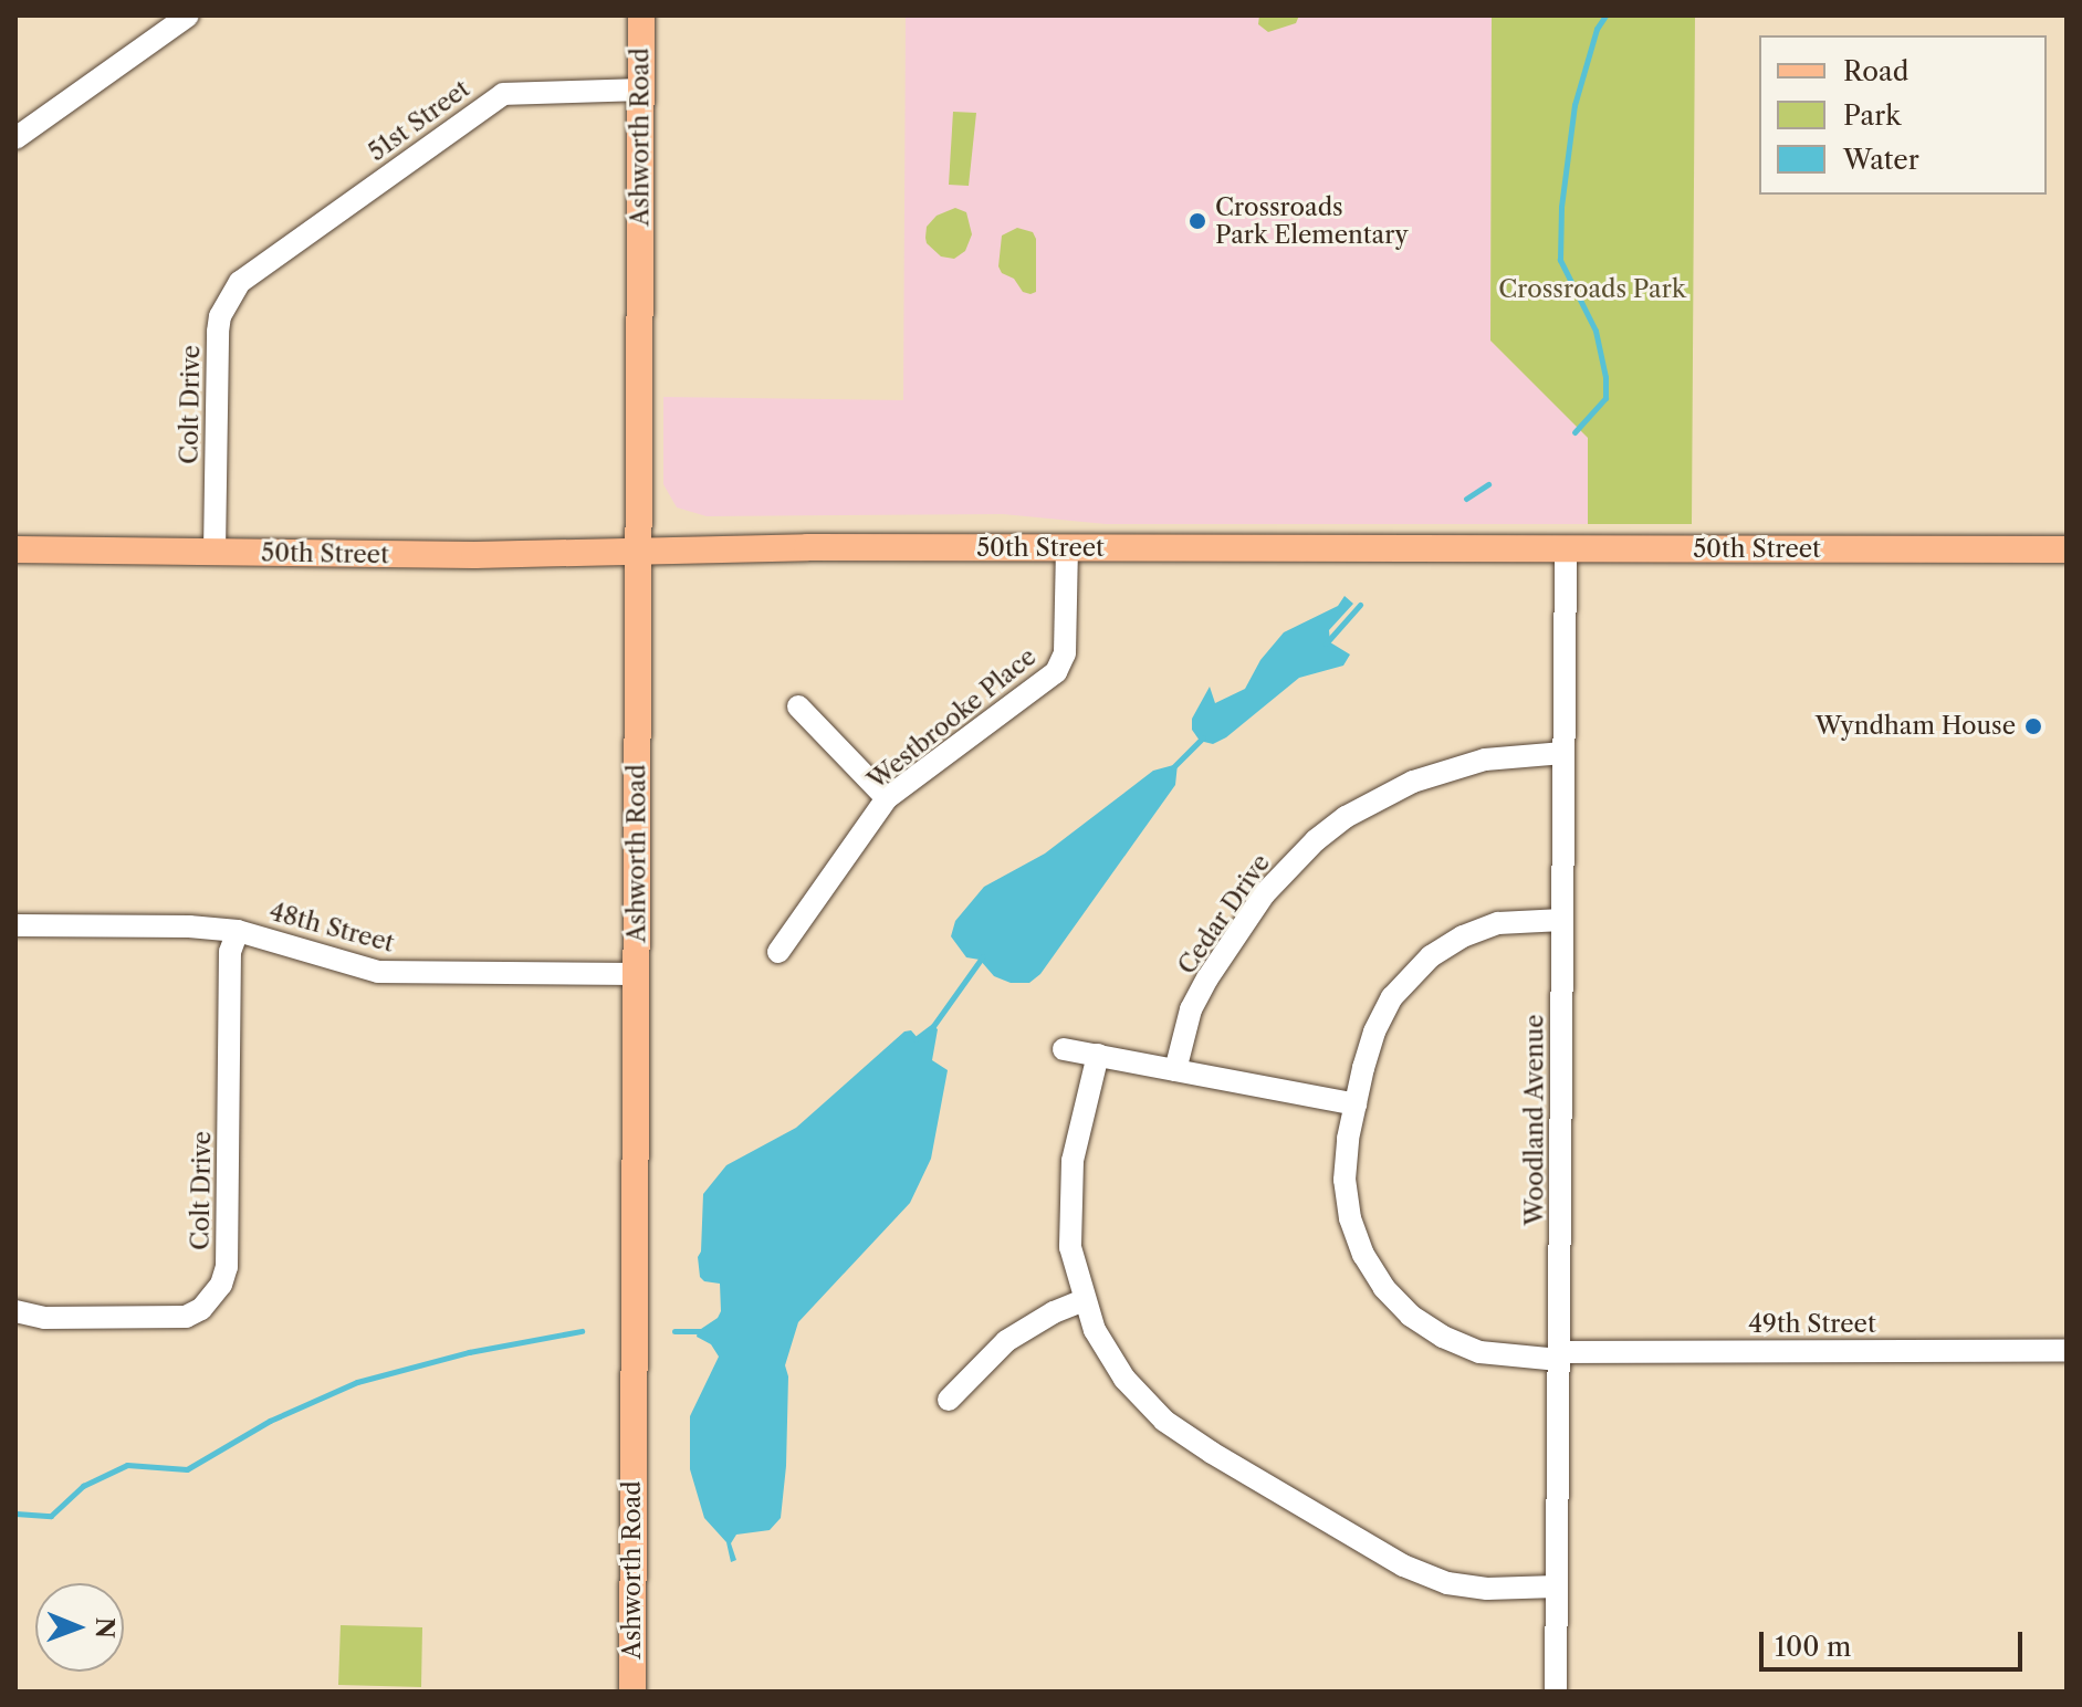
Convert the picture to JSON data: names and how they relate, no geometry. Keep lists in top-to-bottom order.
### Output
{
  "streets": {
    "main road": ["Ashworth Road", "50th Street"],
    "street": [
      "51st Street",
      "Colt Drive",
      "Westbrooke Place",
      "Cedar Drive",
      "48th Street",
      "Woodland Avenue",
      "49th Street"
    ]
  },
  "crossings": [
    ["51st Street", "Ashworth Road"],
    ["51st Street", "Colt Drive"],
    ["Ashworth Road", "50th Street"],
    ["Ashworth Road", "48th Street"],
    ["Colt Drive", "50th Street"],
    ["Colt Drive", "48th Street"],
    ["50th Street", "Westbrooke Place"],
    ["50th Street", "Woodland Avenue"],
    ["Cedar Drive", "Woodland Avenue"],
    ["Woodland Avenue", "49th Street"]
  ],
  "parks": ["Crossroads Park"],
  "places": ["Crossroads Park Elementary", "Wyndham House"],
  "legend": ["Road", "Park", "Water"],
  "scale_bar": "100 m",
  "north": "right"
}
